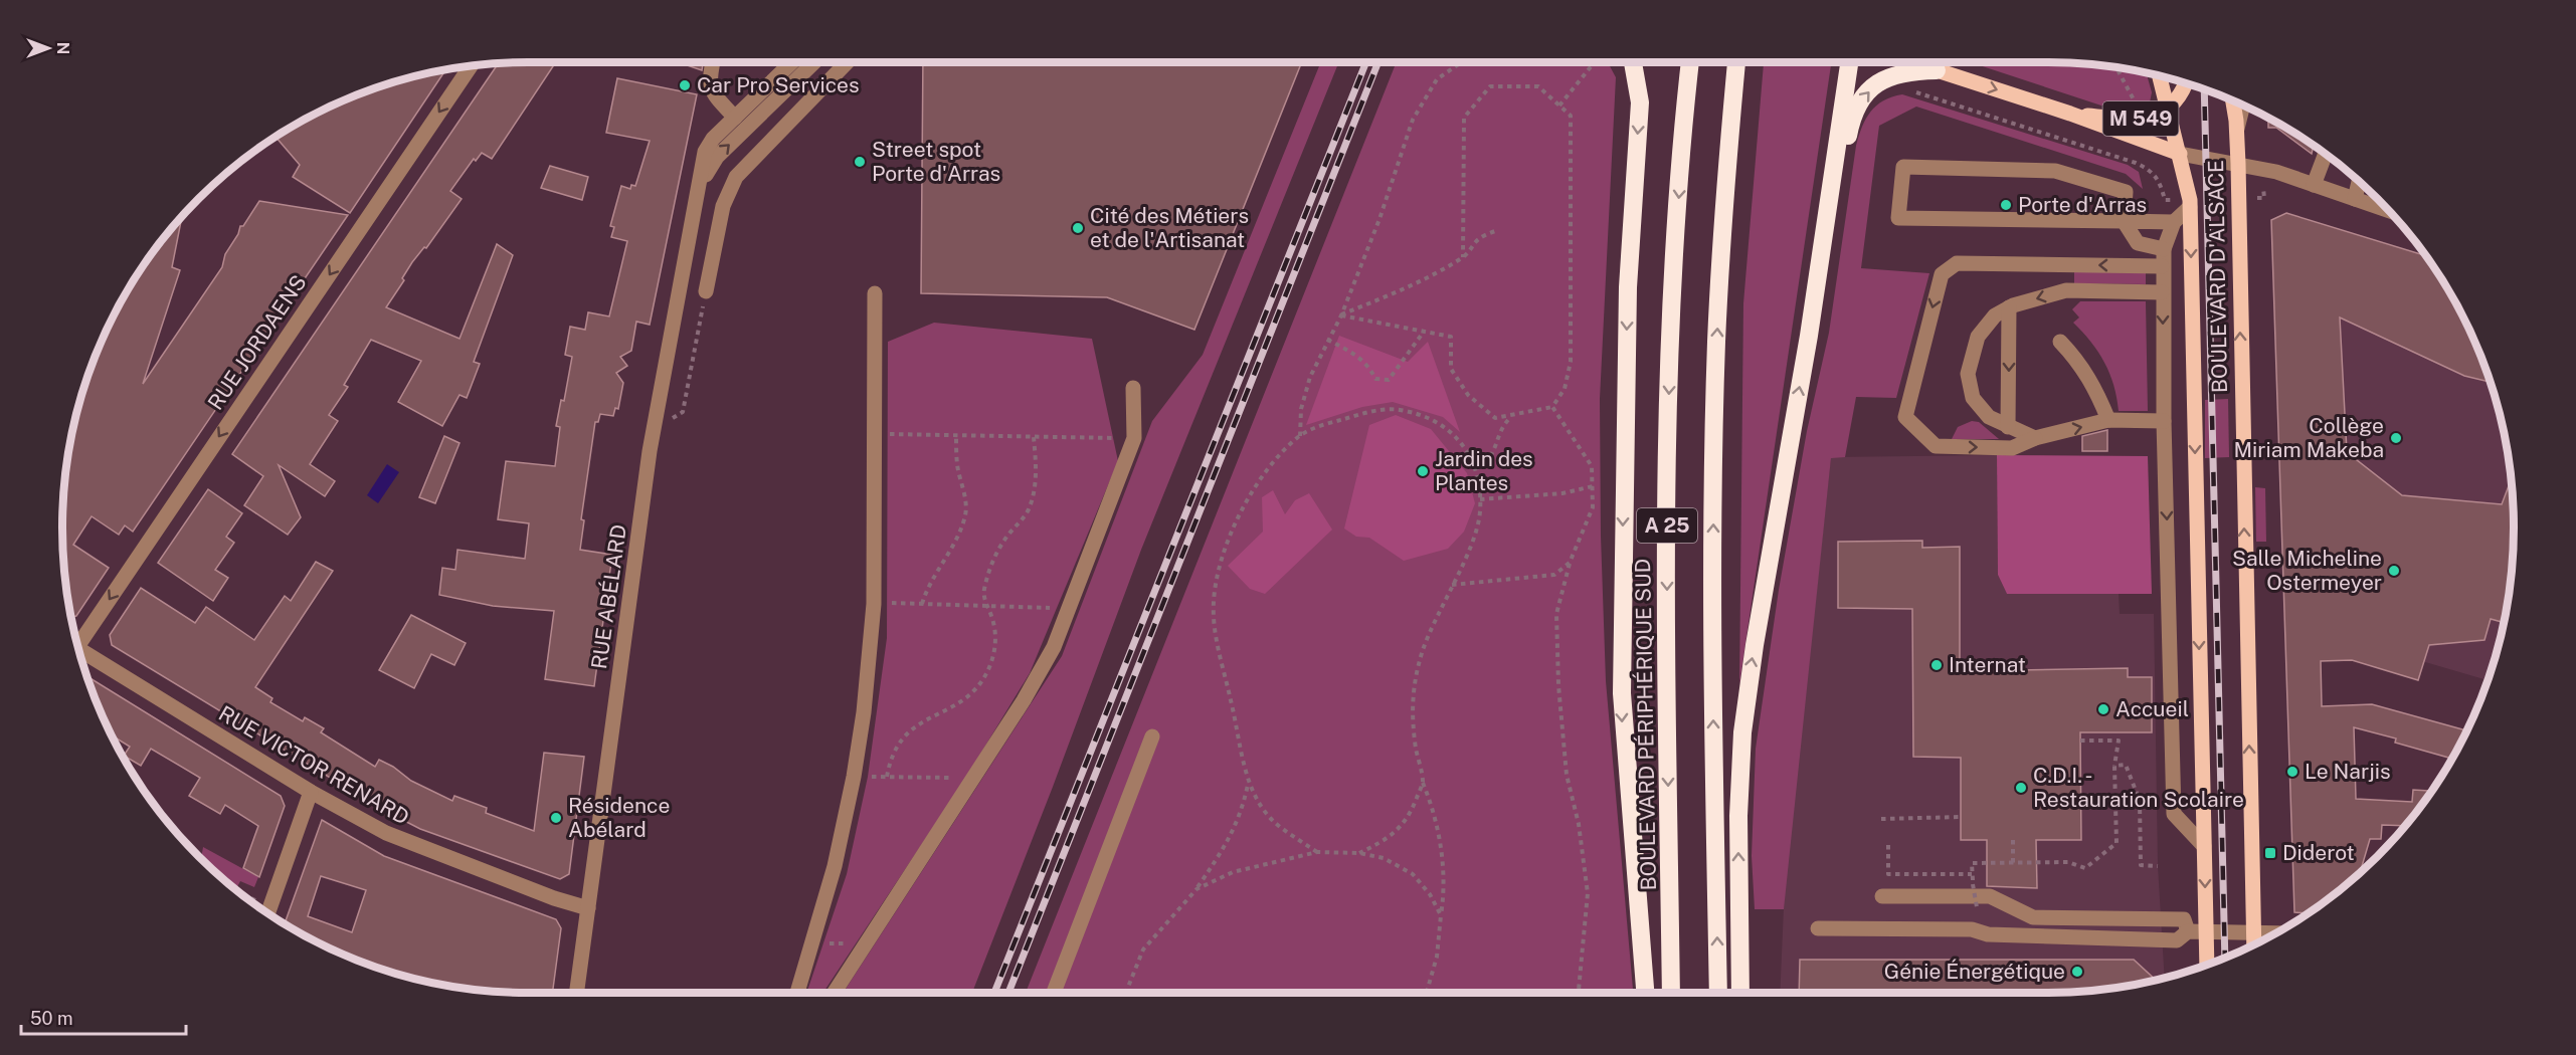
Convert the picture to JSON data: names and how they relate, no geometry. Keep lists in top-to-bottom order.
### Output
{
  "streets": {
    "highway": ["A 25", "BOULEVARD PÉRIPHÉRIQUE SUD"],
    "main road": ["M 549", "BOULEVARD D'ALSACE"],
    "street": ["RUE JORDAENS", "RUE ABÉLARD", "RUE VICTOR RENARD"]
  },
  "crossings": [
    ["M 549", "BOULEVARD D'ALSACE"],
    ["RUE ABÉLARD", "RUE VICTOR RENARD"]
  ],
  "one_way": ["RUE JORDAENS"],
  "places": {
    "other": [
      "Car Pro Services",
      "Street spot Porte d'Arras",
      "Porte d'Arras",
      "Cité des Métiers et de l'Artisanat",
      "Collège Miriam Makeba",
      "Jardin des Plantes",
      "Salle Micheline Ostermeyer",
      "Internat",
      "Accueil",
      "Le Narjis",
      "C.D.I. - Restauration Scolaire",
      "Résidence Abélard",
      "Génie Énergétique"
    ],
    "transit": ["Diderot"]
  },
  "scale_bar": "50 m",
  "north": "right"
}
